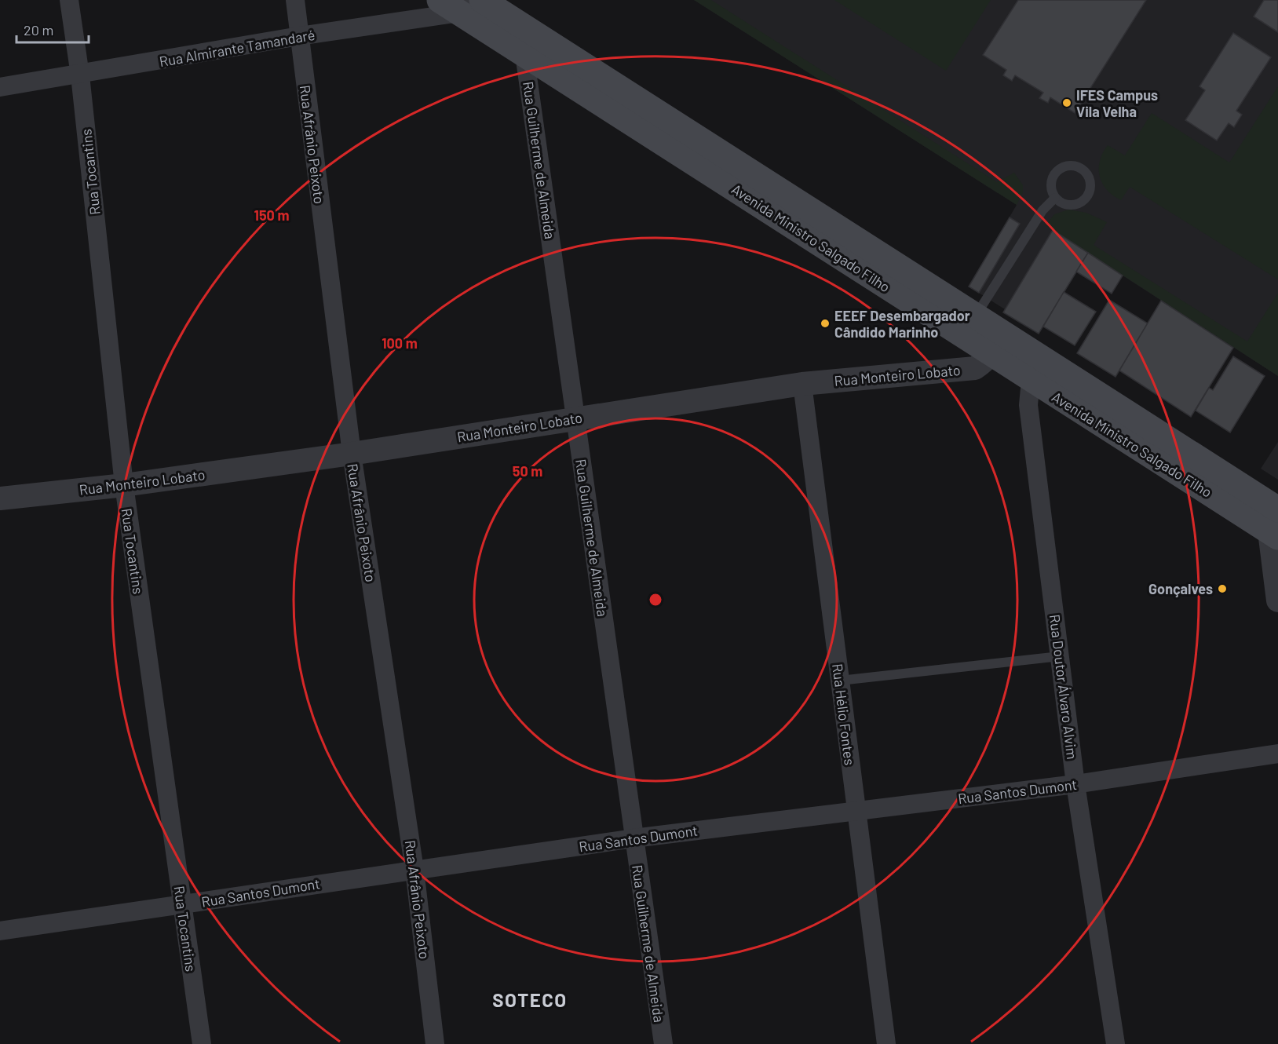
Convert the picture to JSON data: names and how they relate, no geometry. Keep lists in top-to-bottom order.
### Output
{
  "streets": {
    "main road": ["Avenida Ministro Salgado Filho"],
    "street": [
      "Rua Almirante Tamandaré",
      "Rua Afrânio Peixoto",
      "Rua Guilherme de Almeida",
      "Rua Tocantins",
      "Rua Monteiro Lobato",
      "Rua Doutor Álvaro Alvim",
      "Rua Hélio Fontes",
      "Rua Santos Dumont"
    ]
  },
  "crossings": [
    ["Rua Almirante Tamandaré", "Rua Afrânio Peixoto"],
    ["Rua Almirante Tamandaré", "Rua Tocantins"],
    ["Rua Almirante Tamandaré", "Avenida Ministro Salgado Filho"],
    ["Rua Afrânio Peixoto", "Rua Monteiro Lobato"],
    ["Rua Afrânio Peixoto", "Rua Santos Dumont"],
    ["Rua Guilherme de Almeida", "Avenida Ministro Salgado Filho"],
    ["Rua Guilherme de Almeida", "Rua Monteiro Lobato"],
    ["Rua Guilherme de Almeida", "Rua Santos Dumont"],
    ["Rua Tocantins", "Rua Monteiro Lobato"],
    ["Rua Tocantins", "Rua Santos Dumont"],
    ["Avenida Ministro Salgado Filho", "Rua Monteiro Lobato"],
    ["Avenida Ministro Salgado Filho", "Rua Doutor Álvaro Alvim"],
    ["Rua Monteiro Lobato", "Rua Hélio Fontes"],
    ["Rua Doutor Álvaro Alvim", "Rua Santos Dumont"],
    ["Rua Hélio Fontes", "Rua Santos Dumont"]
  ],
  "districts": ["SOTECO"],
  "places": ["IFES Campus Vila Velha", "EEEF Desembargador Cândido Marinho", "Gonçalves"],
  "scale_bar": "20 m",
  "rings": ["150 m", "100 m", "50 m"]
}
